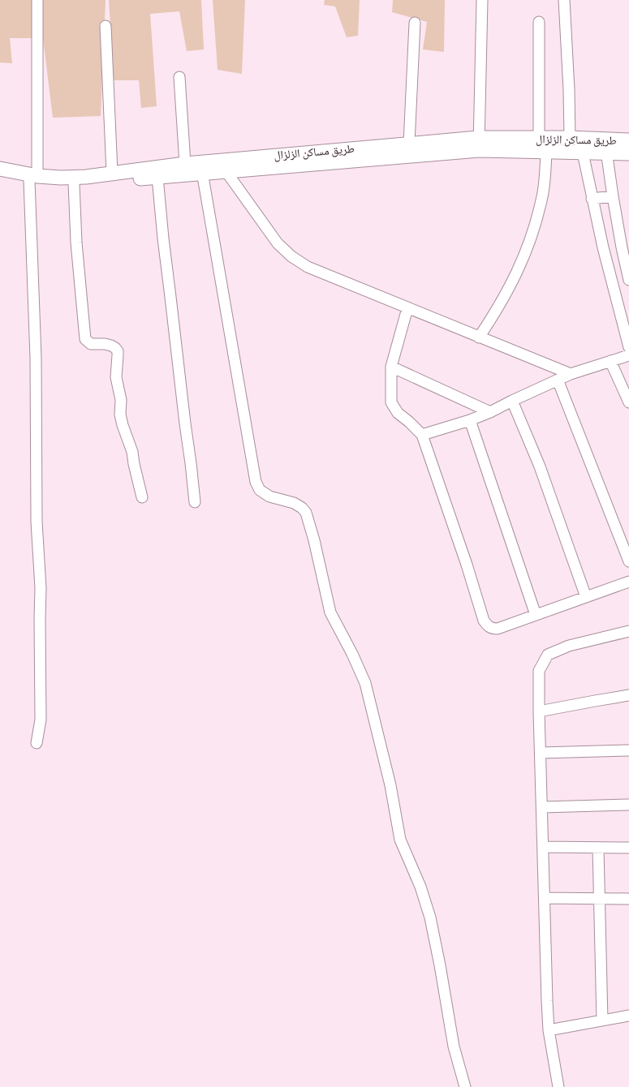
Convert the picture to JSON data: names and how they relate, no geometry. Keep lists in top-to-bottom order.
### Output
{
  "streets": {
    "street": ["طريق مساكن الزلزال"]
  }
}
